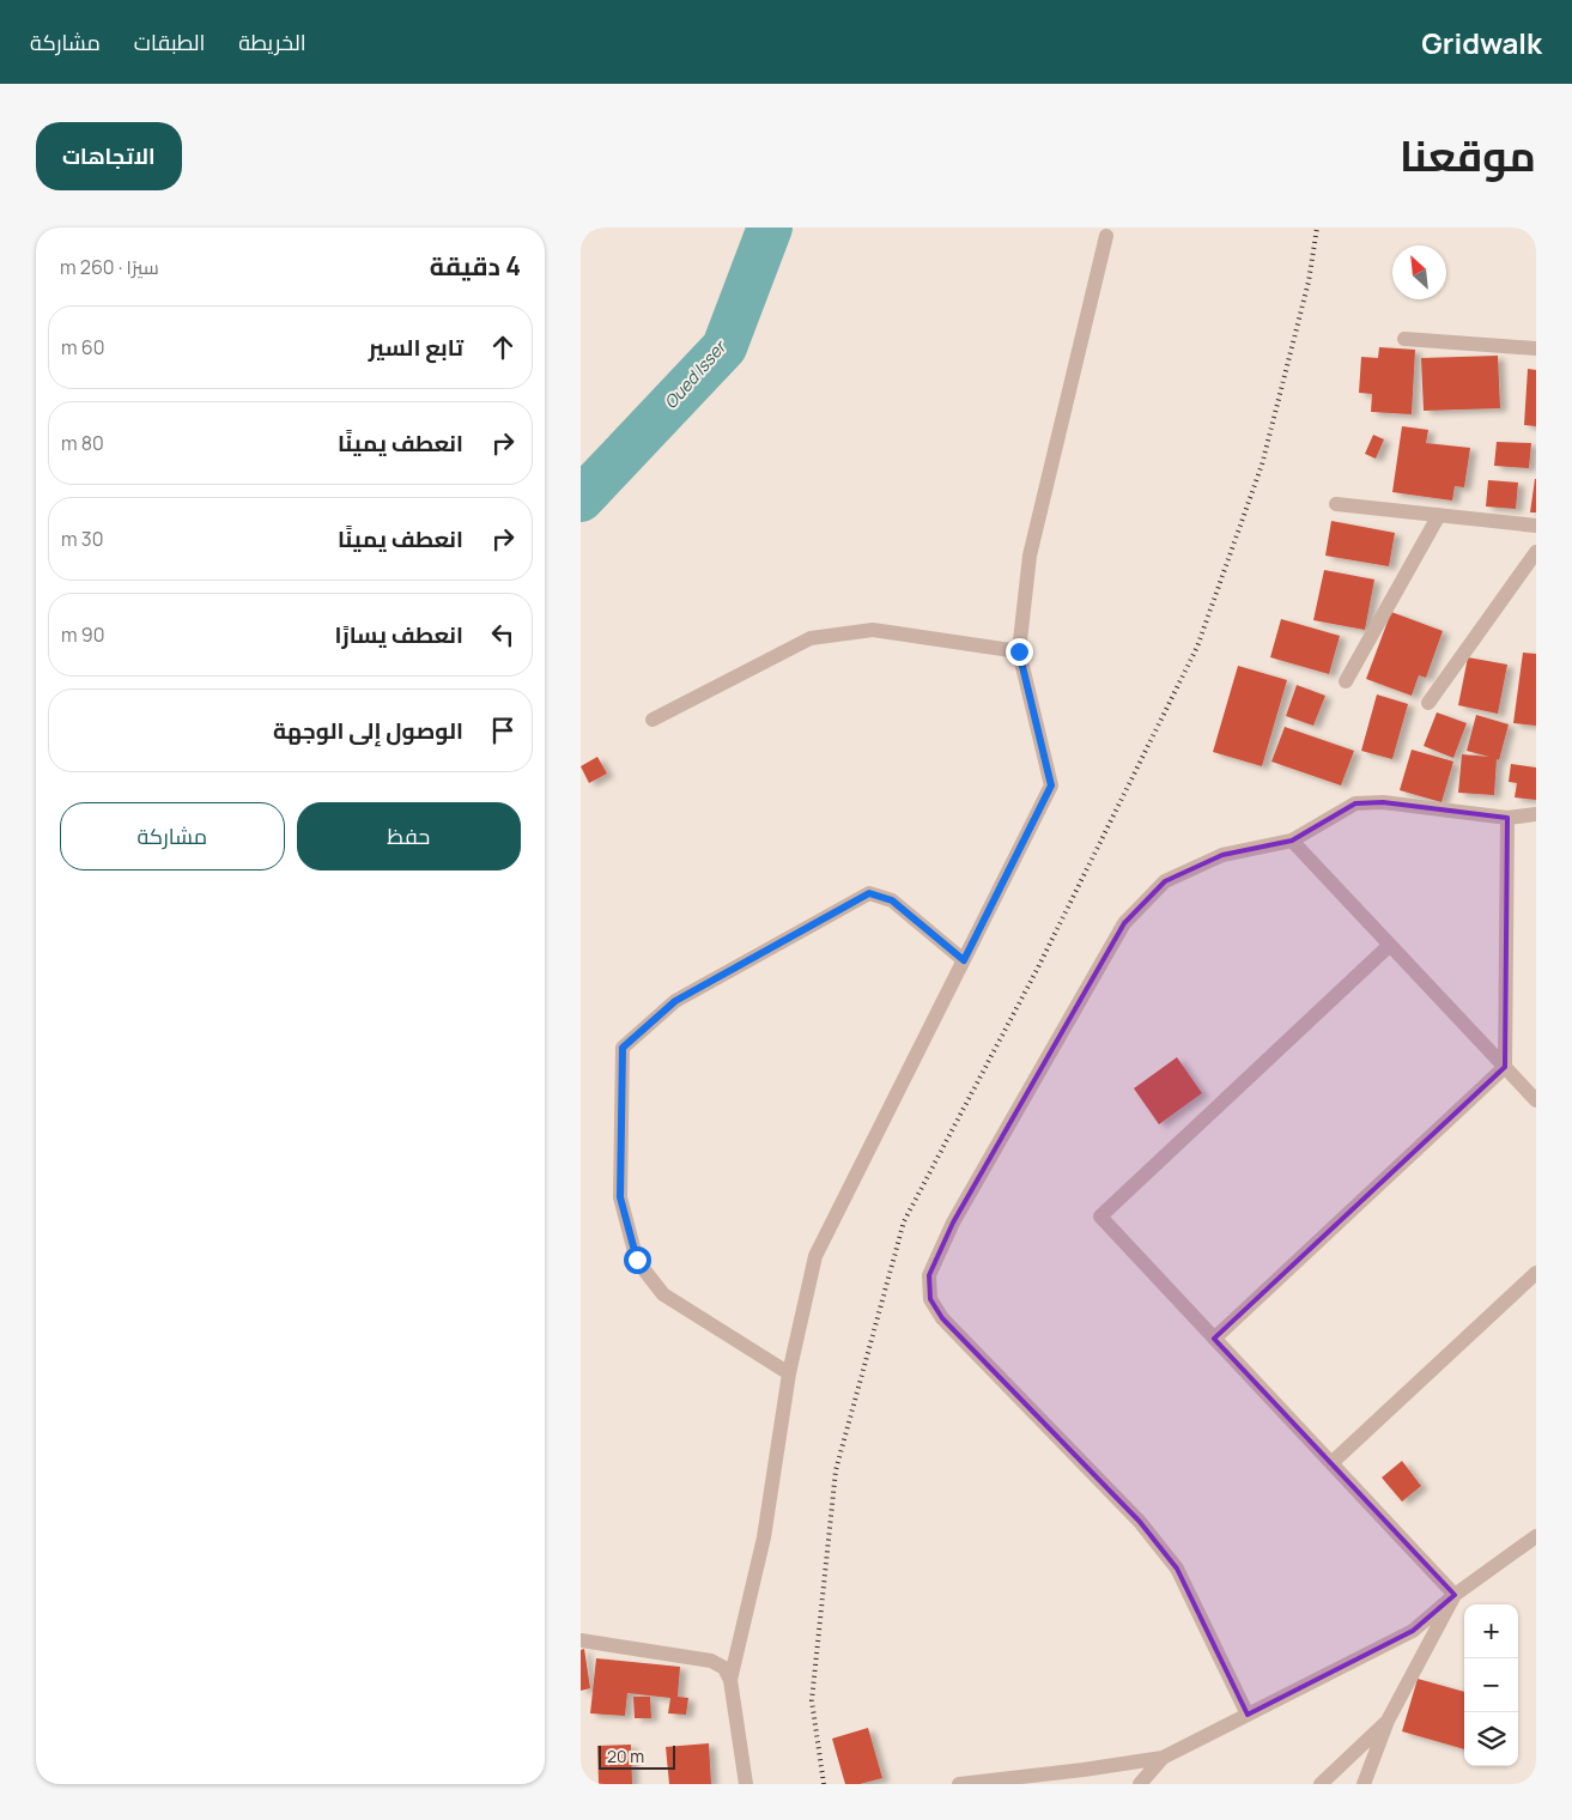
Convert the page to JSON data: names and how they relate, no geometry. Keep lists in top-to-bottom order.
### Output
{
  "water": ["Oued Isser"],
  "scale_bar": "20 m",
  "north": "top left",
  "page": {
    "header": "Gridwalk",
    "nav": ["الخريطة", "الطبقات", "مشاركة"],
    "title": "موقعنا",
    "buttons": [
      "الاتجاهات",
      ["حفظ", "مشاركة"]
    ],
    "heading": ["4 دقيقة", "سيرًا · 260 m"],
    "list": [
      ["تابع السير", "60 m"],
      ["انعطف يمينًا", "80 m"],
      ["انعطف يمينًا", "30 m"],
      ["انعطف يسارًا", "90 m"],
      "الوصول إلى الوجهة"
    ],
    "map_buttons": ["+", "−"],
    "scale": "20 m"
  }
}
